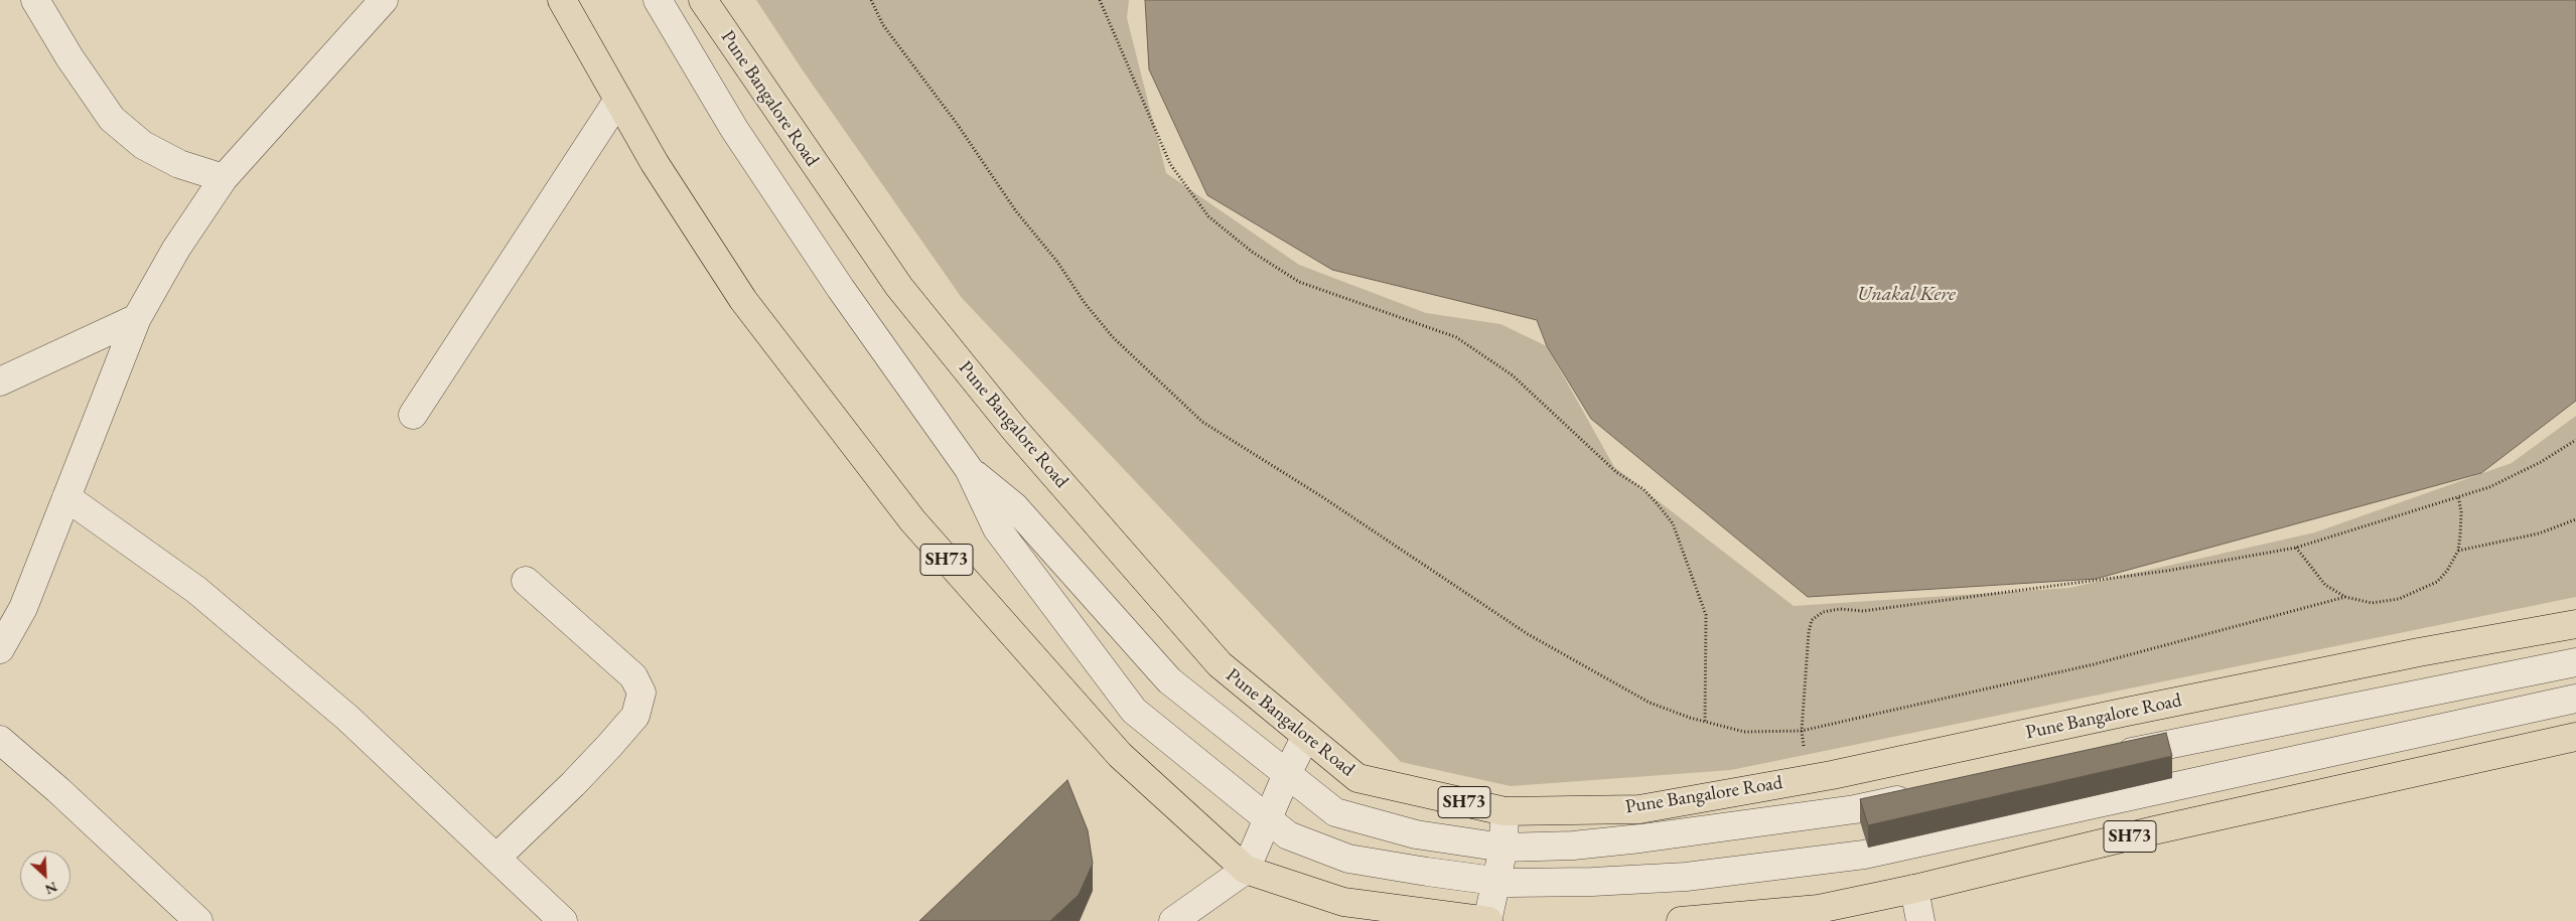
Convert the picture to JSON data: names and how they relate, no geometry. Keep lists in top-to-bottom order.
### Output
{
  "streets": {
    "main road": ["Pune Bangalore Road", "SH73"]
  },
  "water": ["Unakal Kere"],
  "north": "bottom right"
}
